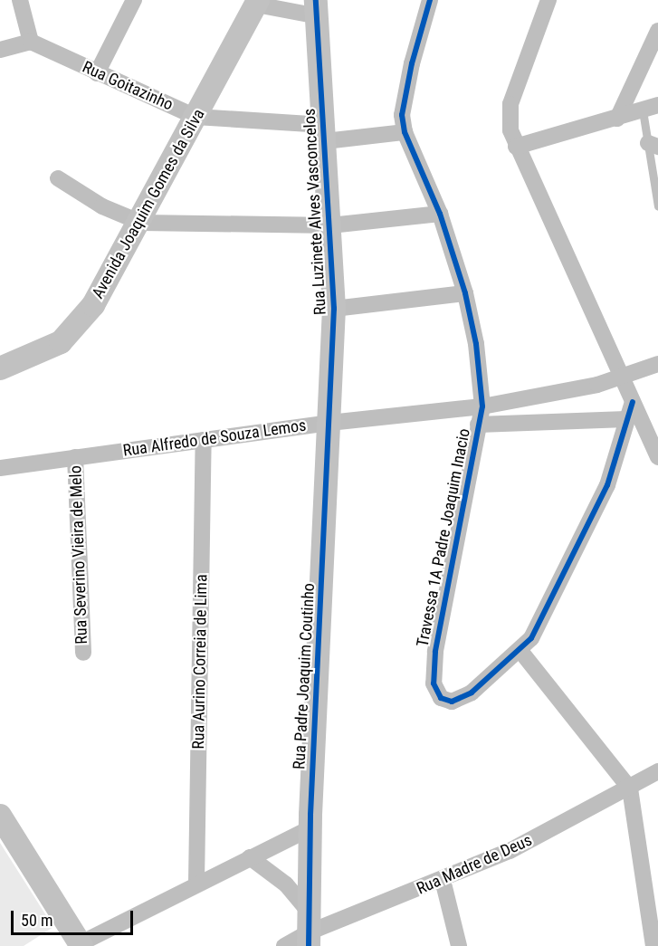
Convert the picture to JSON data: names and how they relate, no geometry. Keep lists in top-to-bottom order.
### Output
{
  "streets": {
    "street": [
      "Rua Goitazinho",
      "Avenida Joaquim Gomes da Silva",
      "Rua Luzinete Alves Vasconcelos",
      "Rua Alfredo de Souza Lemos",
      "Travessa 1A Padre Joaquim Inacio",
      "Rua Severino Vieira de Melo",
      "Rua Aurino Correia de Lima",
      "Rua Padre Joaquim Coutinho",
      "Rua Madre de Deus"
    ]
  },
  "crossings": [
    ["Rua Goitazinho", "Avenida Joaquim Gomes da Silva"],
    ["Rua Goitazinho", "Rua Luzinete Alves Vasconcelos"],
    ["Rua Goitazinho", "Travessa 1A Padre Joaquim Inacio"],
    ["Rua Luzinete Alves Vasconcelos", "Rua Alfredo de Souza Lemos"],
    ["Rua Luzinete Alves Vasconcelos", "Rua Padre Joaquim Coutinho"],
    ["Rua Alfredo de Souza Lemos", "Travessa 1A Padre Joaquim Inacio"],
    ["Rua Alfredo de Souza Lemos", "Rua Severino Vieira de Melo"],
    ["Rua Alfredo de Souza Lemos", "Rua Aurino Correia de Lima"],
    ["Rua Alfredo de Souza Lemos", "Rua Padre Joaquim Coutinho"],
    ["Rua Padre Joaquim Coutinho", "Rua Madre de Deus"]
  ],
  "scale_bar": "50 m"
}
